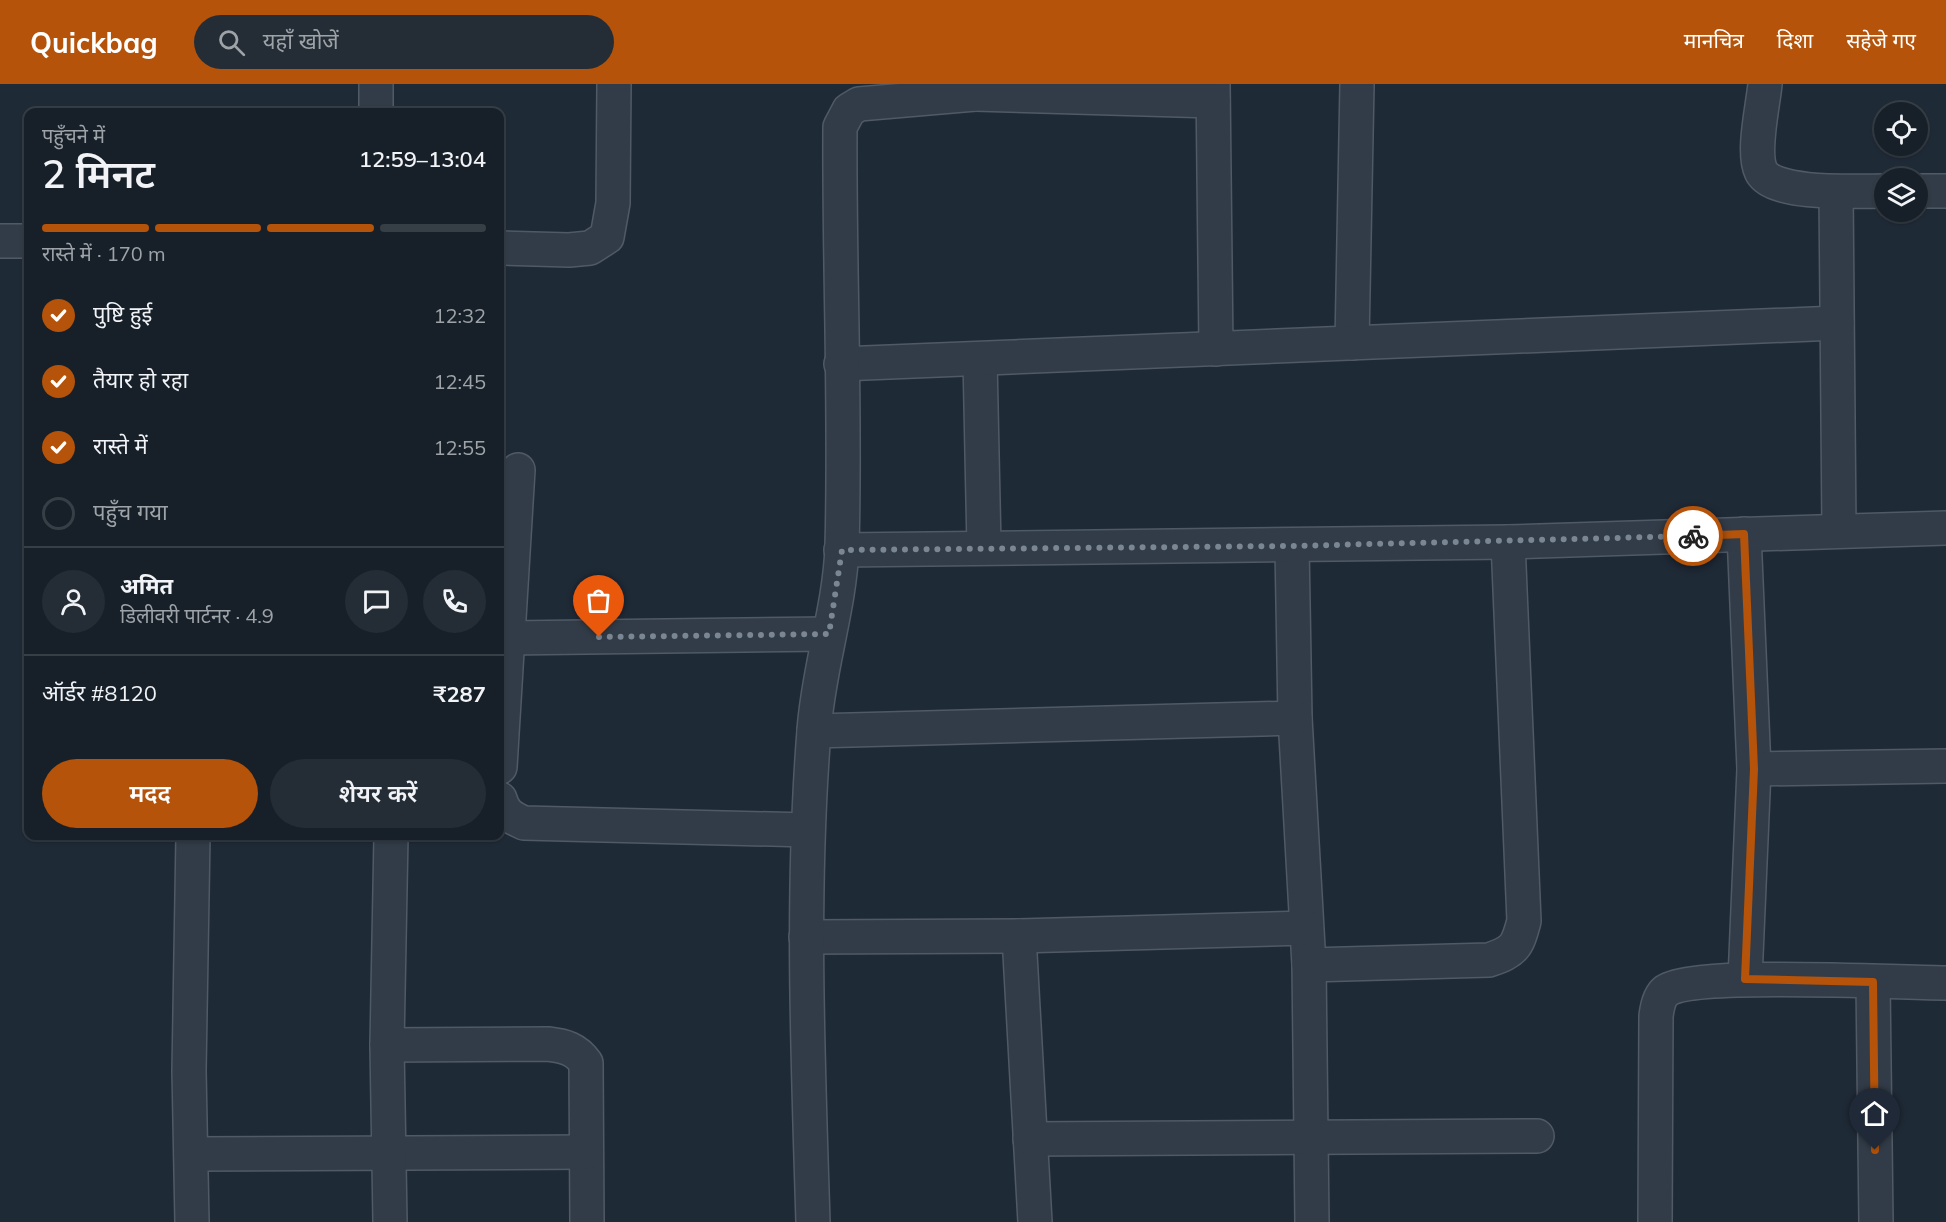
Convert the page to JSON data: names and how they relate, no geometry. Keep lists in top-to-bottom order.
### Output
{
  "page": {
    "header": "Quickbag",
    "search": "यहाँ खोजें",
    "nav": ["मानचित्र", "दिशा", "सहेजे गए"],
    "heading": ["2 मिनट", "पहुँचने में", "12:59–13:04"],
    "panel": [
      "अमित",
      "डिलीवरी पार्टनर · 4.9",
      "ऑर्डर #8120",
      "₹287"
    ],
    "bar": "रास्ते में · 170 m",
    "list": [
      ["पुष्टि हुई", "12:32"],
      ["तैयार हो रहा", "12:45"],
      ["रास्ते में", "12:55"],
      "पहुँच गया"
    ],
    "buttons": ["मदद", "शेयर करें"]
  }
}
